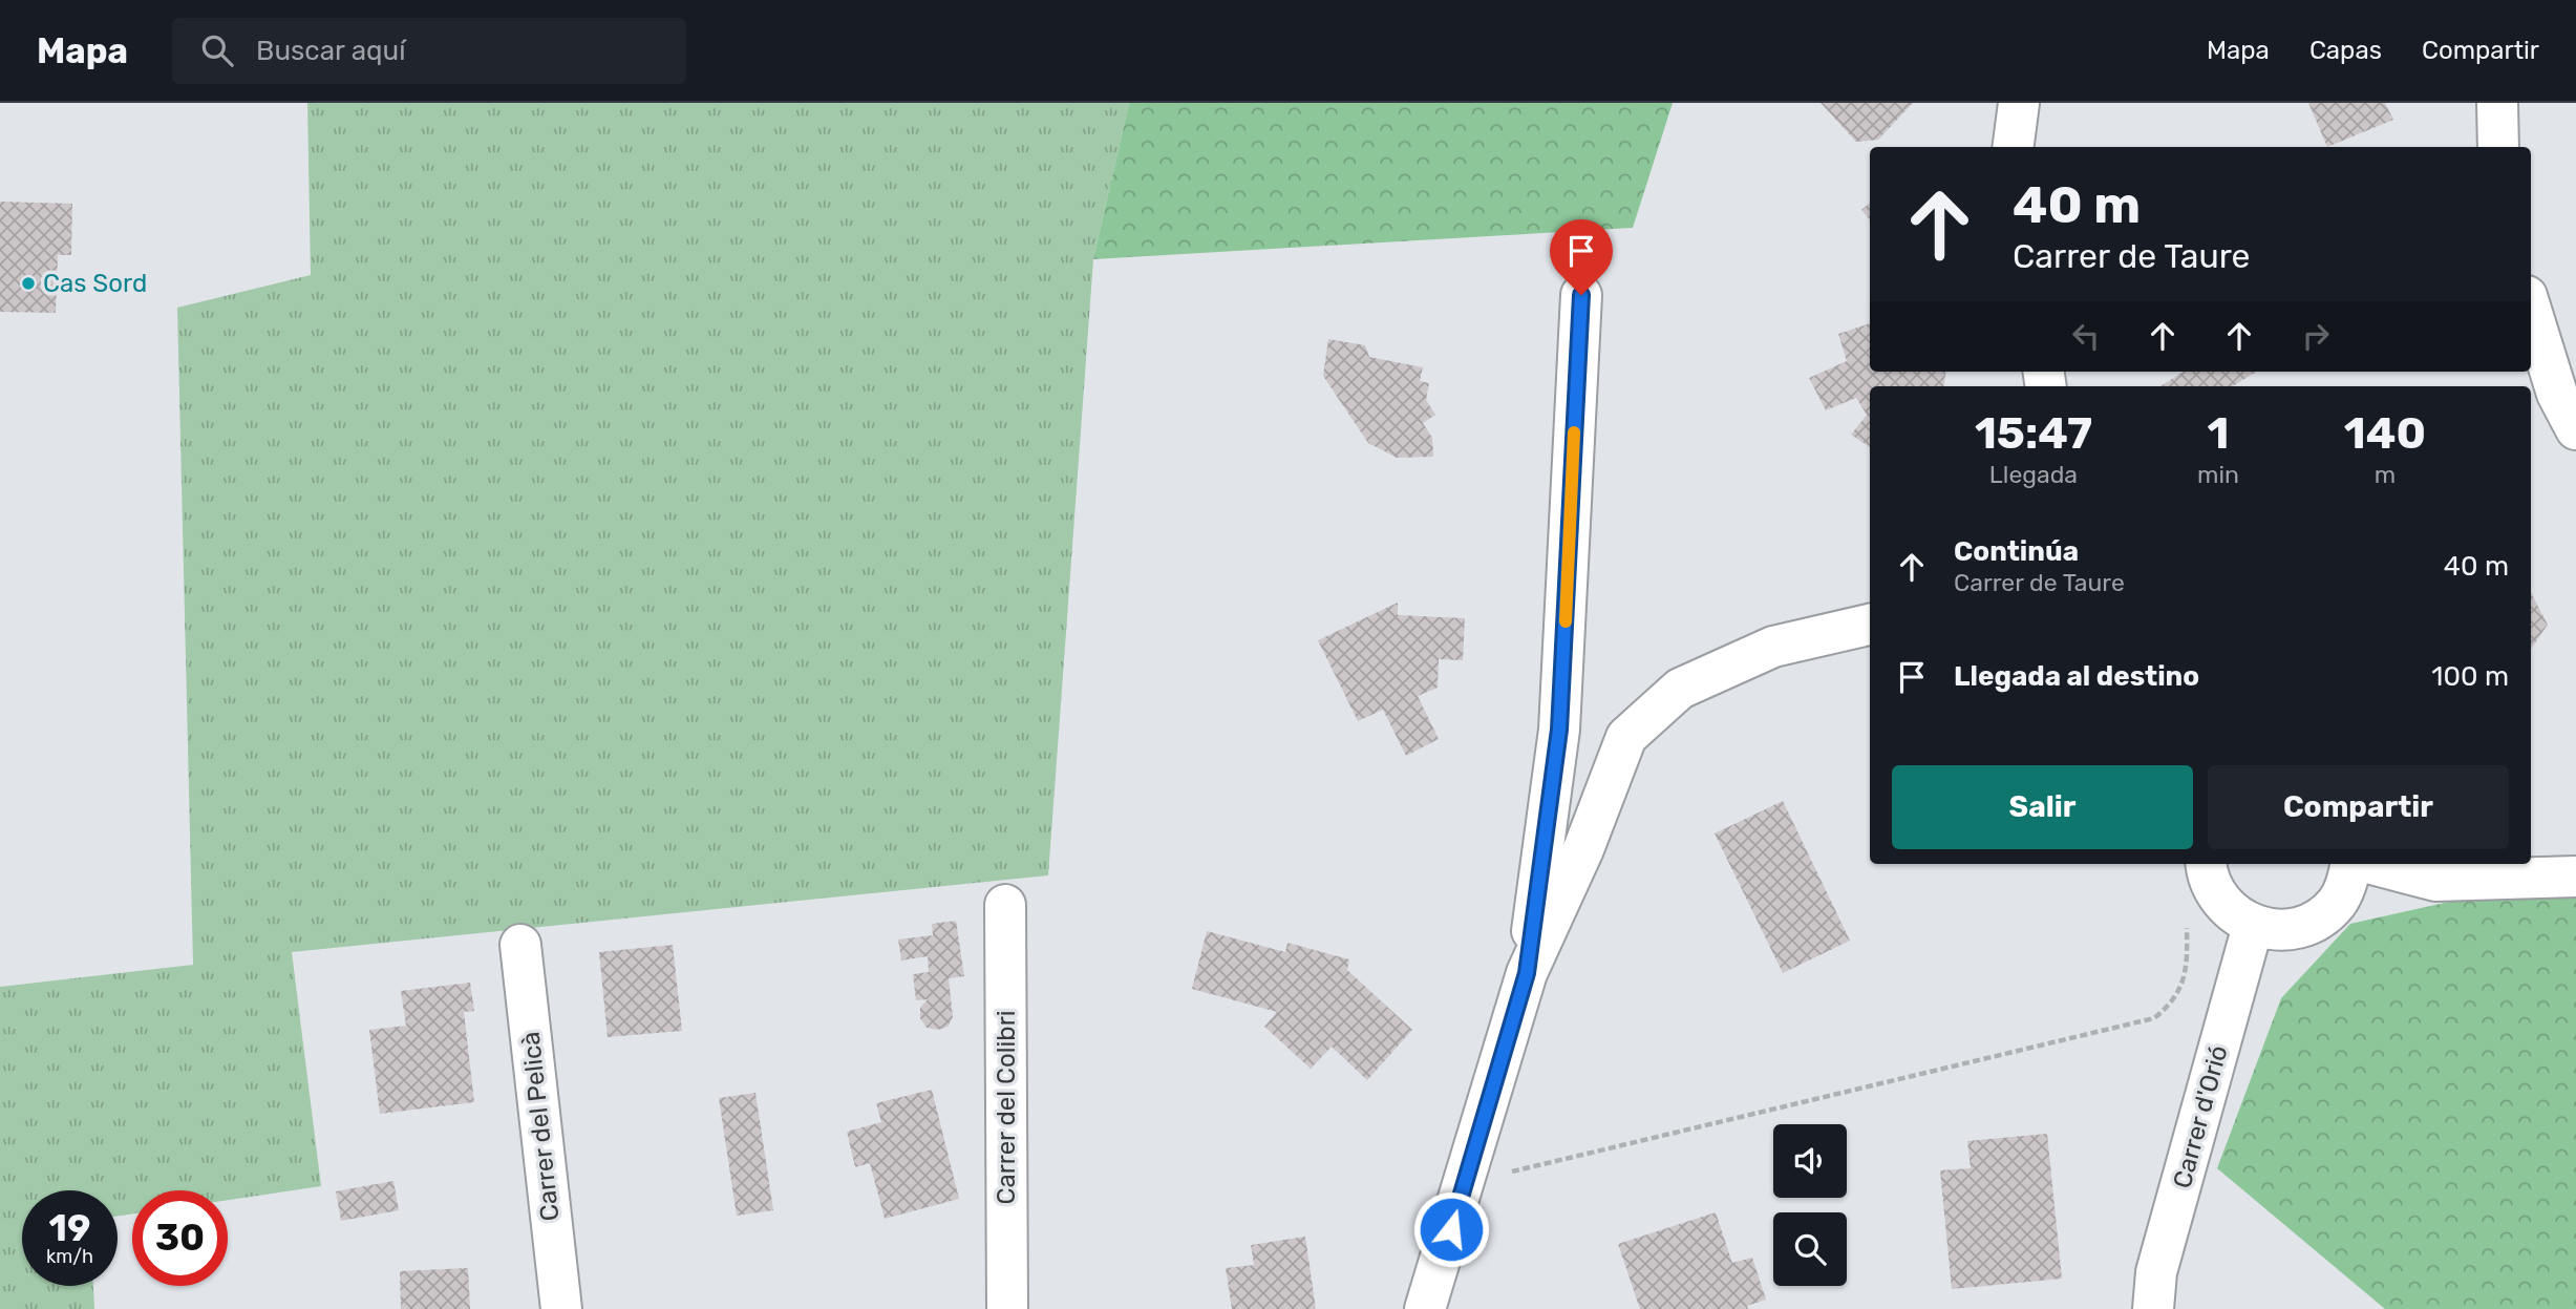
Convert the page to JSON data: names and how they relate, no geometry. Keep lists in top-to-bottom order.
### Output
{
  "streets": {
    "street": ["Carrer del Colibri", "Carrer d'Orió", "Carrer del Pelicà"]
  },
  "places": ["Cas Sord"],
  "page": {
    "header": "Mapa",
    "search": "Buscar aquí",
    "nav": ["Mapa", "Capas", "Compartir"],
    "turn": ["40 m", "Carrer de Taure"],
    "eta": [
      "15:47",
      "Llegada",
      "1",
      "min",
      "140",
      "m"
    ],
    "list": [
      {
        "name": "Continúa",
        "note": "Carrer de Taure",
        "value": "40 m"
      },
      {
        "name": "Llegada al destino",
        "value": "100 m"
      }
    ],
    "buttons": ["Salir", "Compartir"],
    "speed": "19 km/h",
    "limit": "30"
  }
}
